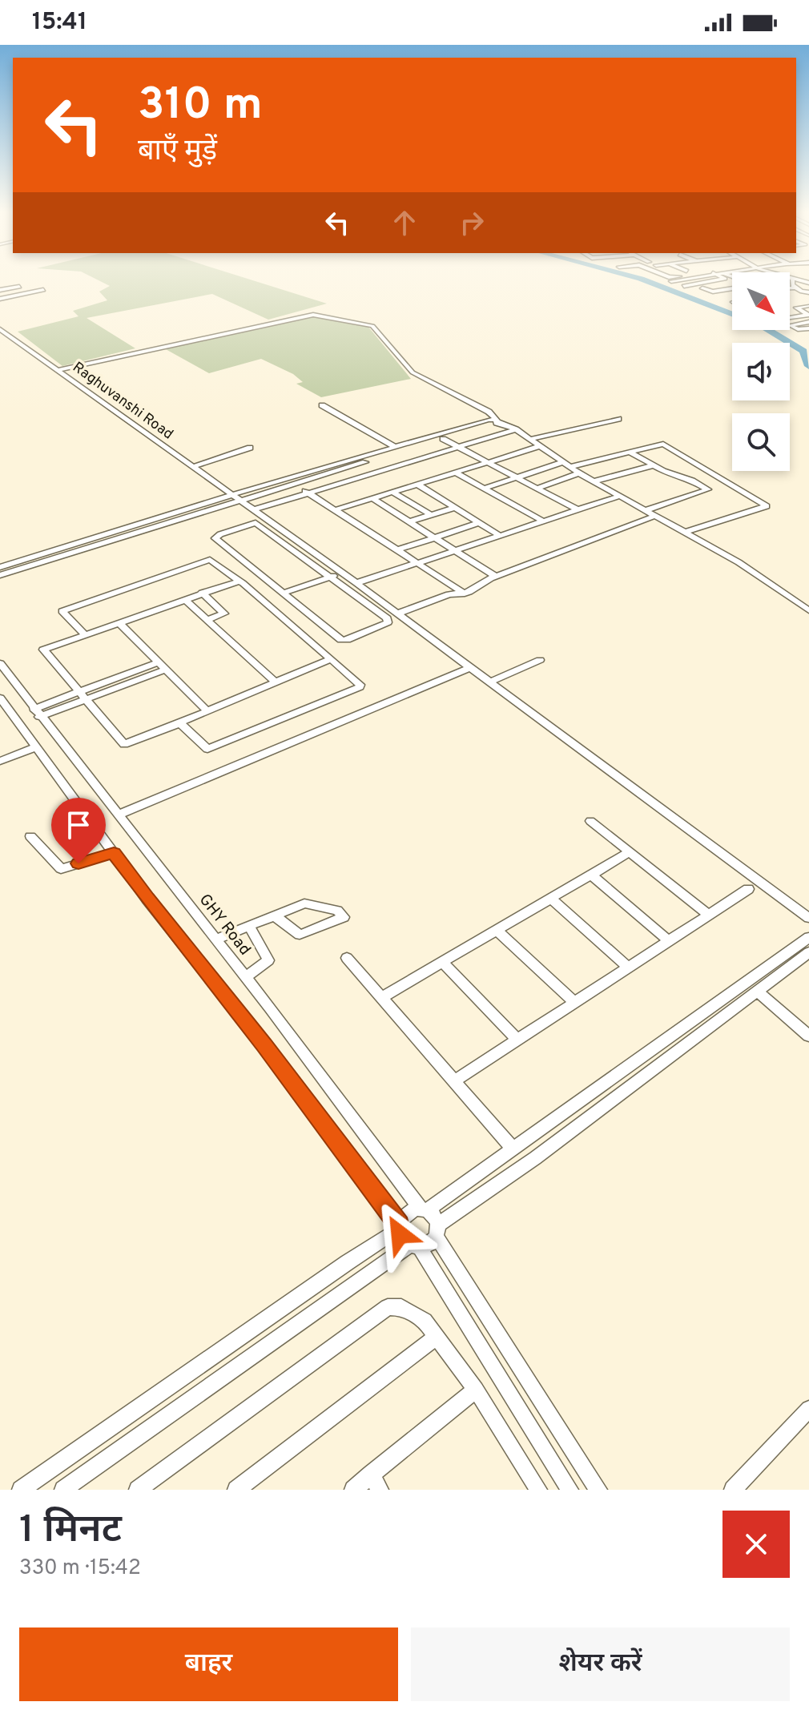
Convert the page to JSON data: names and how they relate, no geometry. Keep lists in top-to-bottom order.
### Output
{
  "streets": {
    "street": ["Raghuvanshi Road", "GHY Road"]
  },
  "north": "bottom right",
  "page": {
    "status": "15:41",
    "turn": ["310 m", "बाएँ मुड़ें"],
    "heading": ["1 मिनट", "330 m · 15:42"],
    "buttons": ["बाहर", "शेयर करें"]
  }
}
